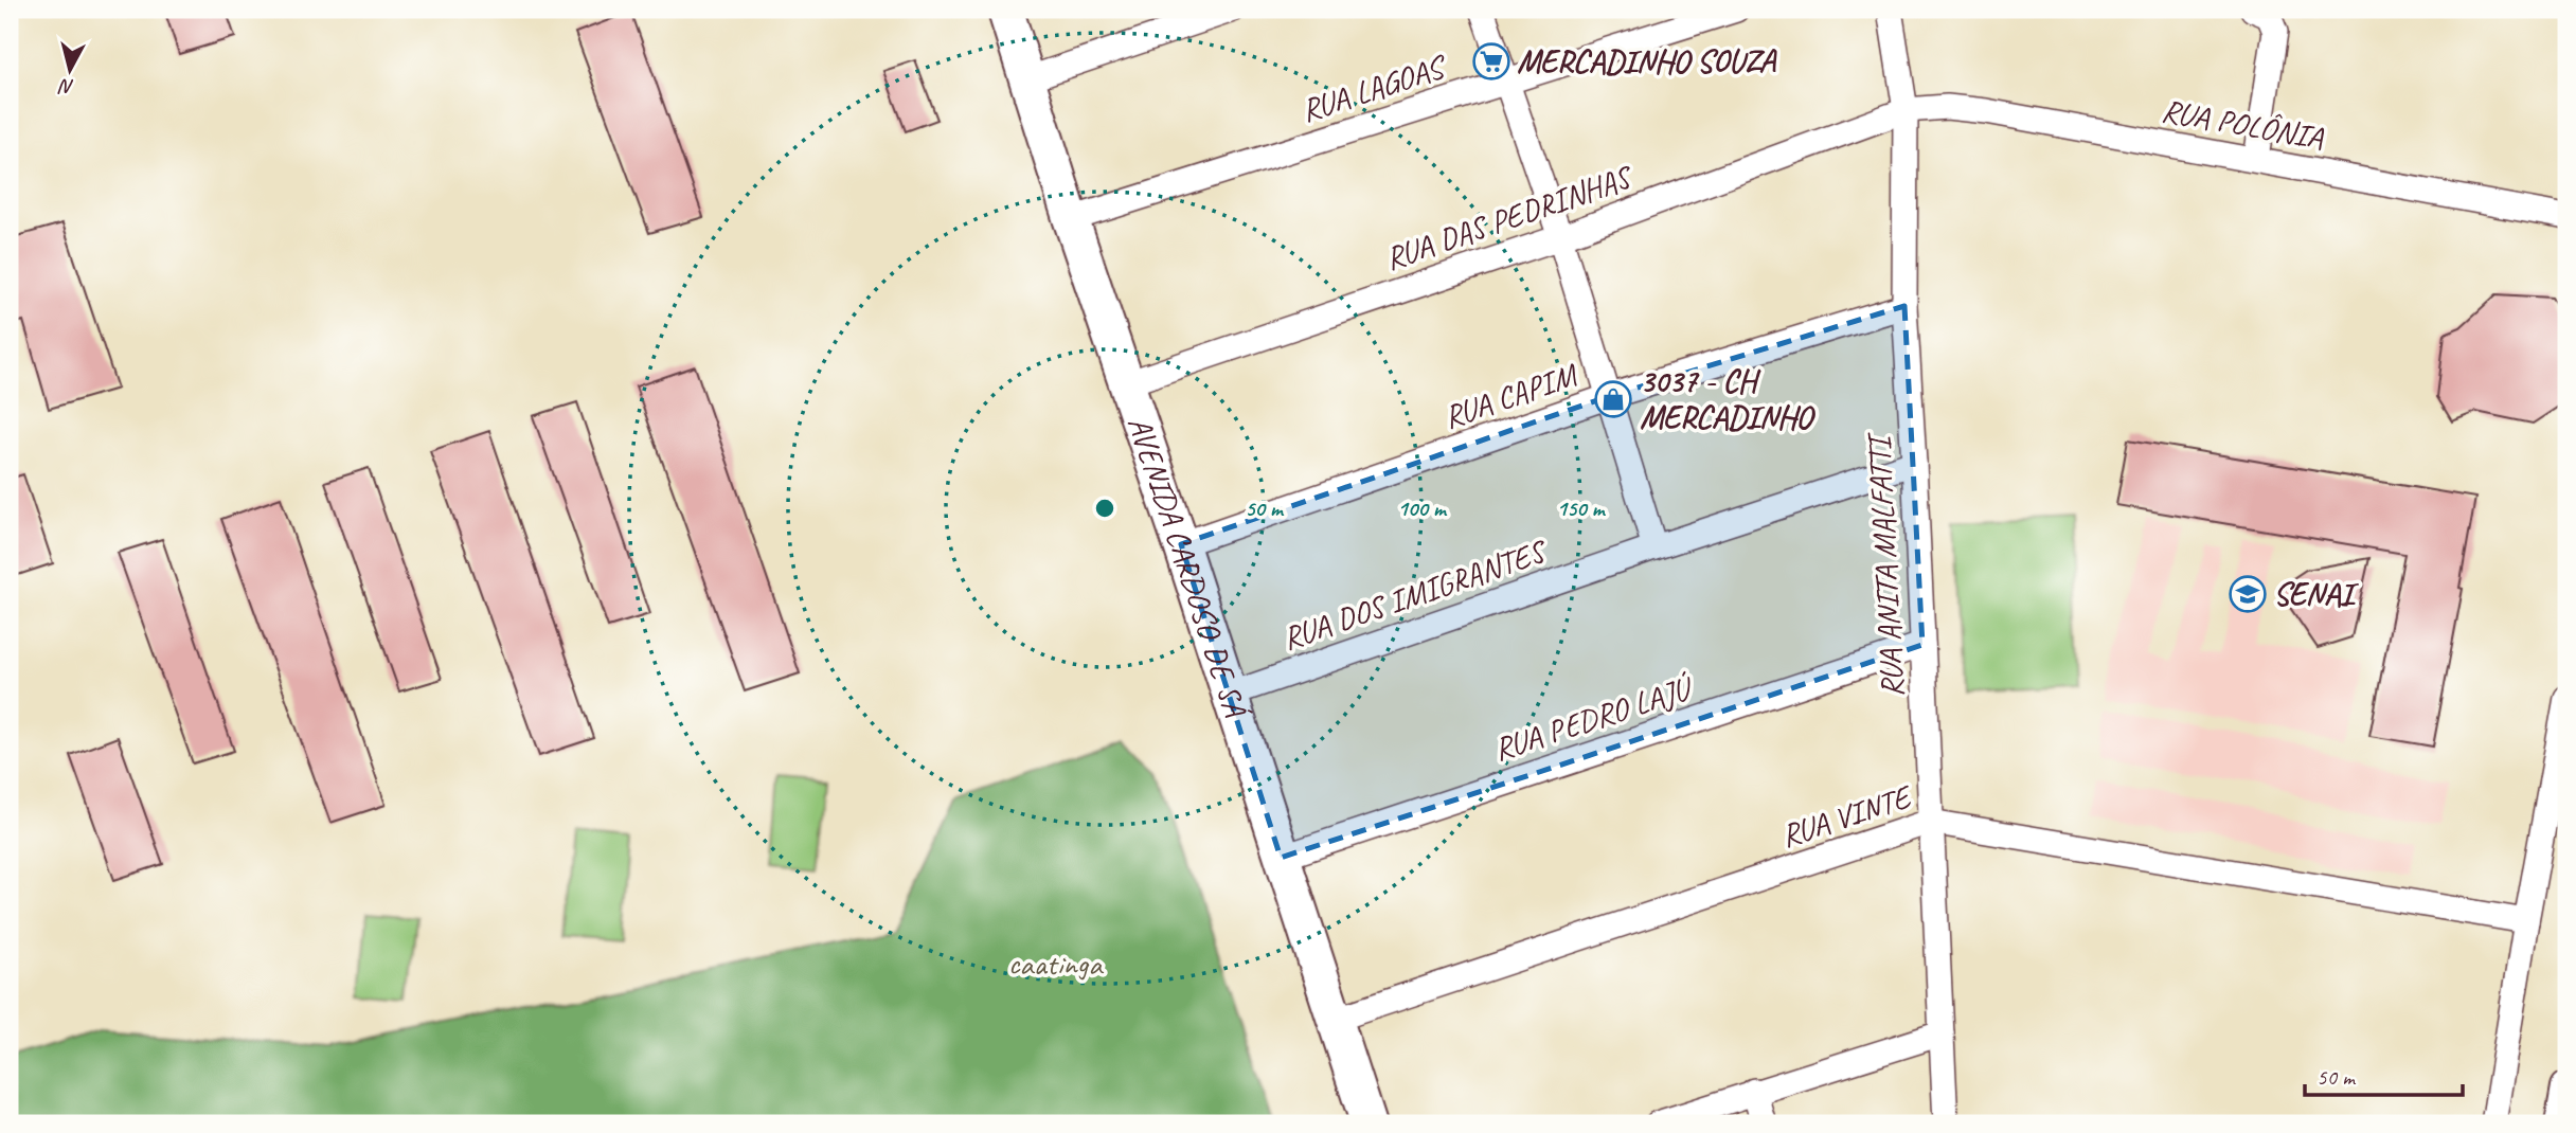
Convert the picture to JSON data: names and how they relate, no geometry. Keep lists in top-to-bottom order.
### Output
{
  "streets": {
    "highway": ["AVENIDA CARDOSO DE SÁ"],
    "street": [
      "RUA LAGOAS",
      "RUA POLÔNIA",
      "RUA DAS PEDRINHAS",
      "RUA CAPIM",
      "RUA ANITA MALFATTI",
      "RUA DOS IMIGRANTES",
      "RUA PEDRO LAJÚ",
      "RUA VINTE"
    ]
  },
  "crossings": [
    ["RUA LAGOAS", "AVENIDA CARDOSO DE SÁ"],
    ["RUA POLÔNIA", "RUA DAS PEDRINHAS"],
    ["RUA POLÔNIA", "RUA ANITA MALFATTI"],
    ["RUA DAS PEDRINHAS", "AVENIDA CARDOSO DE SÁ"],
    ["RUA DAS PEDRINHAS", "RUA ANITA MALFATTI"],
    ["RUA CAPIM", "AVENIDA CARDOSO DE SÁ"],
    ["RUA CAPIM", "RUA ANITA MALFATTI"],
    ["AVENIDA CARDOSO DE SÁ", "RUA DOS IMIGRANTES"],
    ["AVENIDA CARDOSO DE SÁ", "RUA PEDRO LAJÚ"],
    ["AVENIDA CARDOSO DE SÁ", "RUA VINTE"],
    ["RUA ANITA MALFATTI", "RUA DOS IMIGRANTES"],
    ["RUA ANITA MALFATTI", "RUA PEDRO LAJÚ"],
    ["RUA ANITA MALFATTI", "RUA VINTE"]
  ],
  "parks": ["caatinga"],
  "places": {
    "supermarket": ["MERCADINHO SOUZA"],
    "shop": ["3037 - CH MERCADINHO"],
    "school or university": ["SENAI"]
  },
  "scale_bar": "50 m",
  "north": "bottom",
  "rings": ["50 m", "100 m", "150 m"]
}
